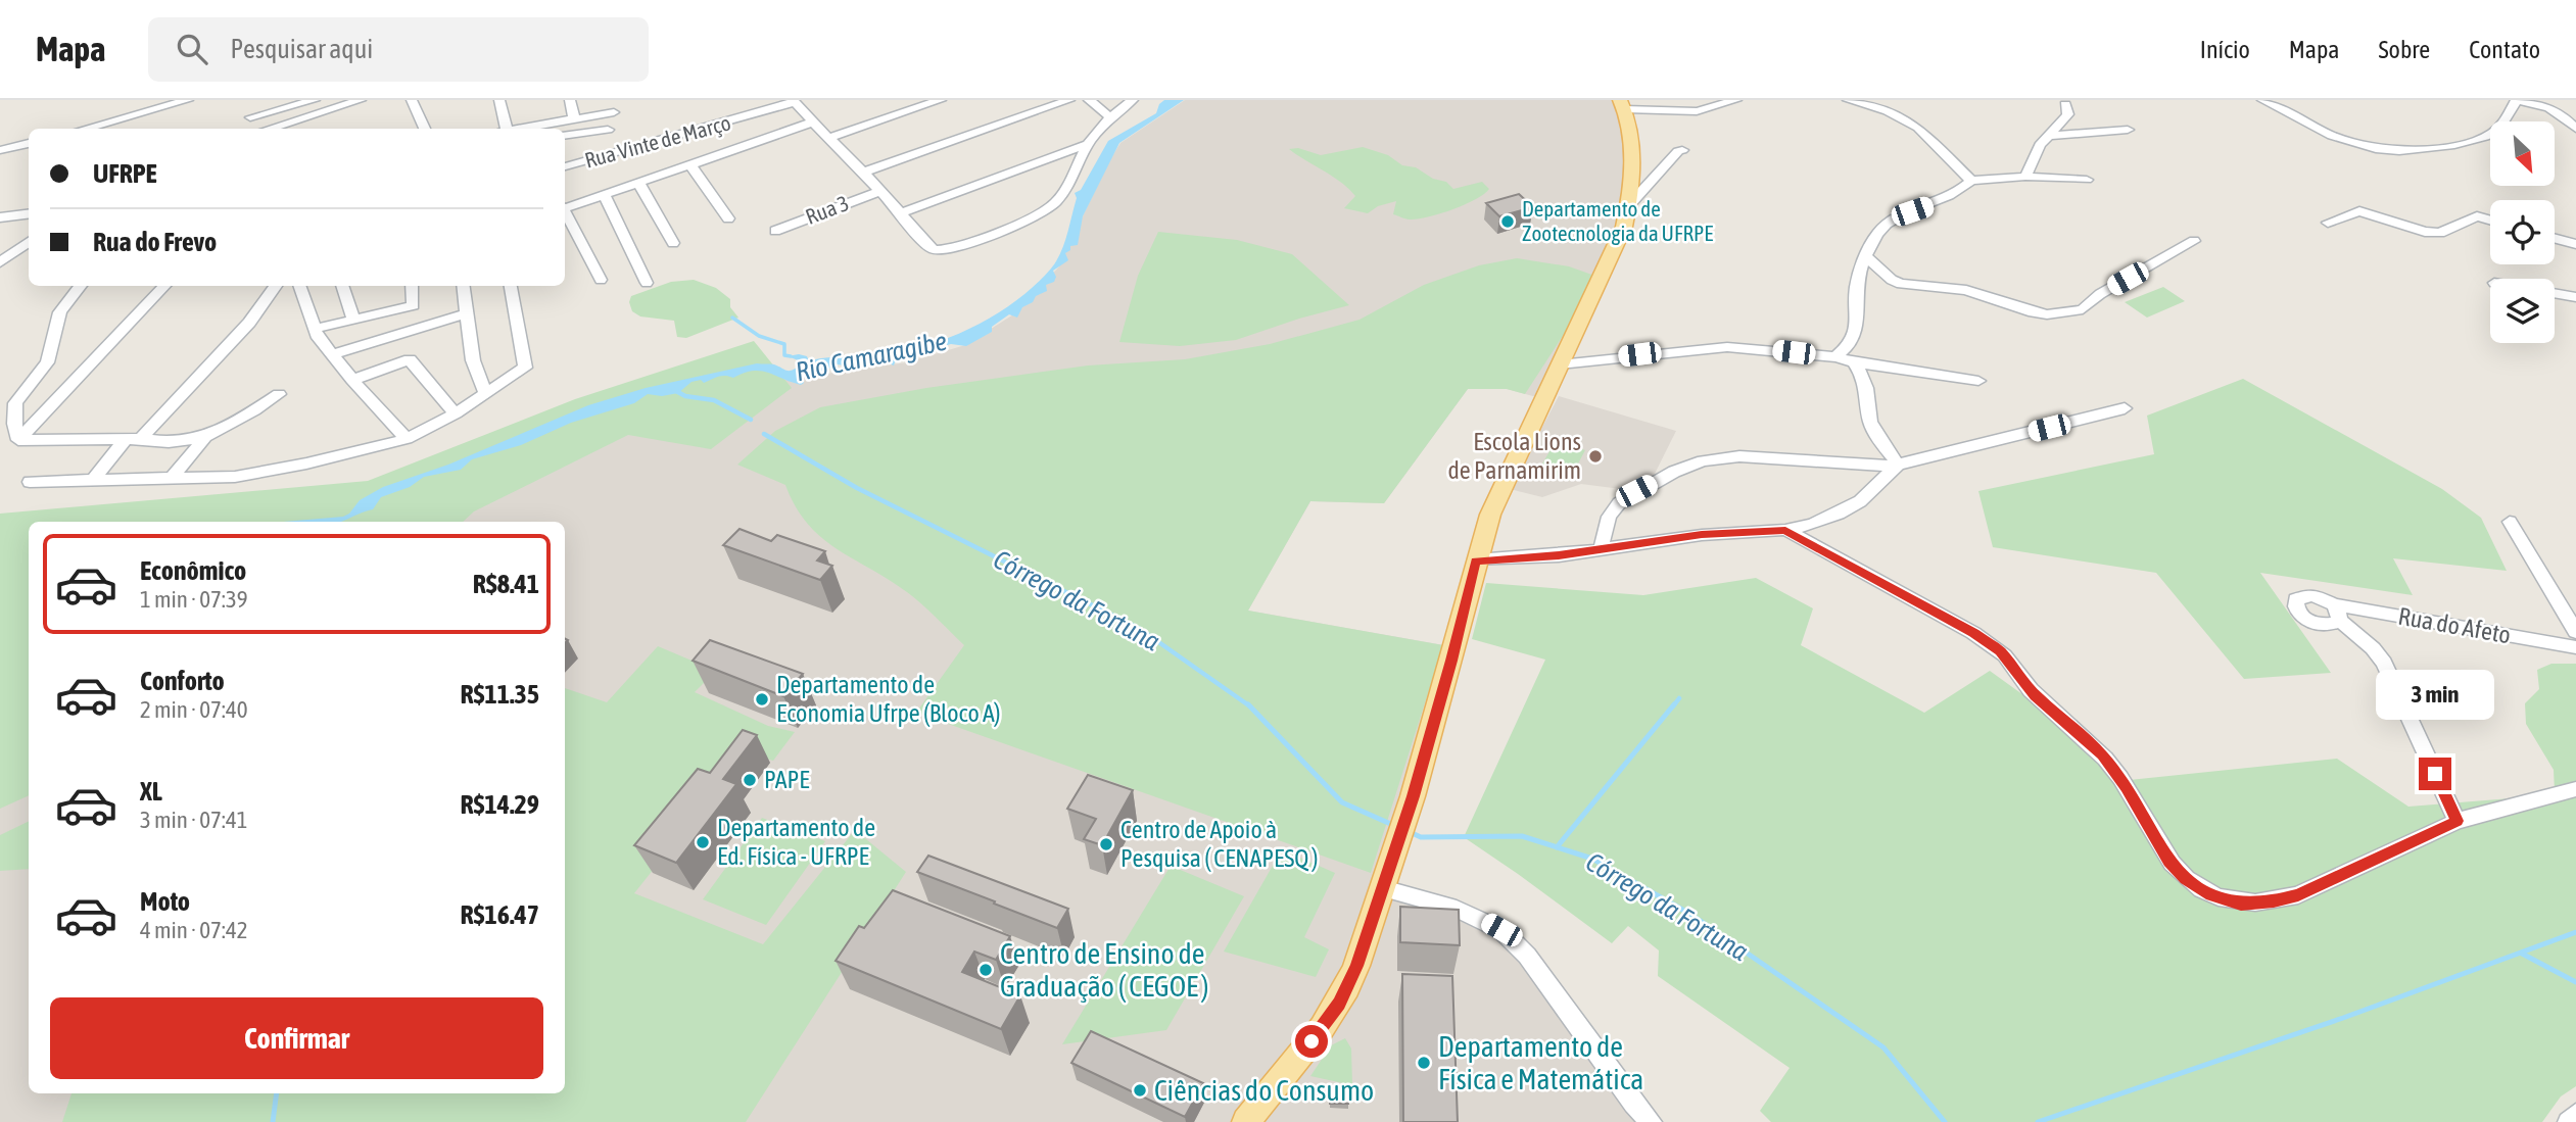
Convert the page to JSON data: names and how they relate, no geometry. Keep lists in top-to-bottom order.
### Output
{
  "streets": {
    "street": ["Rua Vinte de Março", "Rua 3", "Rua do Afeto"]
  },
  "water": ["Rio Camaragibe", "Córrego da Fortuna"],
  "places": [
    "Departamento de Zootecnologia da UFRPE",
    "Escola Lions de Parnamirim",
    "Departamento de Economia Ufrpe (Bloco A)",
    "PAPE",
    "Departamento de Ed. Física - UFRPE",
    "Centro de Apoio à Pesquisa ( CENAPESQ )",
    "Centro de Ensino de Graduação ( CEGOE )",
    "Departamento de Física e Matemática",
    "Ciências do Consumo"
  ],
  "north": "bottom right",
  "page": {
    "header": "Mapa",
    "search": "Pesquisar aqui",
    "nav": [
      "Início",
      "Mapa",
      "Sobre",
      "Contato"
    ],
    "banner": ["UFRPE", "Rua do Frevo"],
    "list": [
      {
        "name": "Econômico",
        "note": "1 min · 07:39",
        "value": "R$8.41"
      },
      {
        "name": "Conforto",
        "note": "2 min · 07:40",
        "value": "R$11.35"
      },
      {
        "name": "XL",
        "note": "3 min · 07:41",
        "value": "R$14.29"
      },
      {
        "name": "Moto",
        "note": "4 min · 07:42",
        "value": "R$16.47"
      }
    ],
    "bubble": "3 min",
    "buttons": "Confirmar"
  }
}
